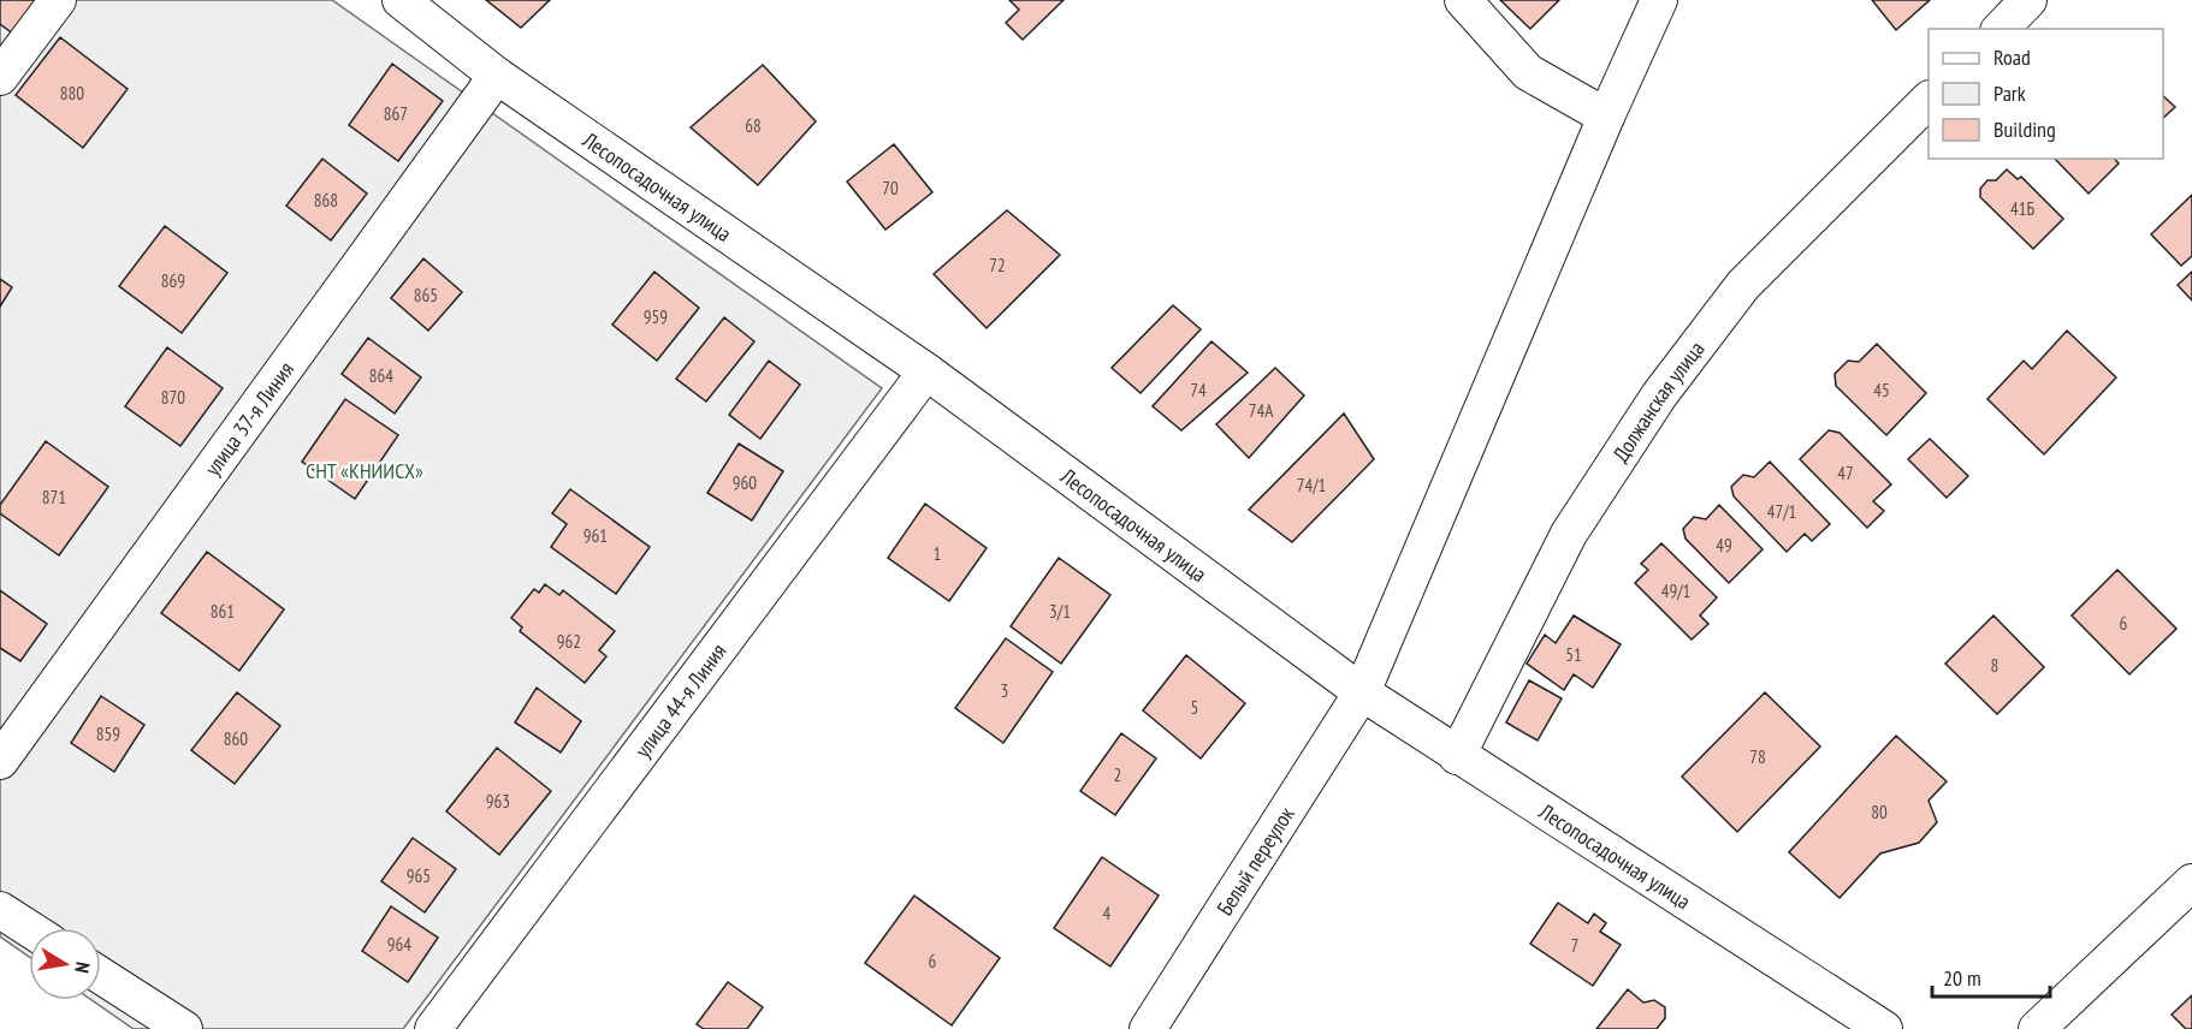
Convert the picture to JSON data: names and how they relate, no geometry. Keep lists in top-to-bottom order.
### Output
{
  "streets": {
    "street": [
      "Лесопосадочная улица",
      "Должанская улица",
      "улица 37-я Линия",
      "улица 44-я Линия",
      "Белый переулок"
    ]
  },
  "crossings": [
    ["Лесопосадочная улица", "Должанская улица"],
    ["Лесопосадочная улица", "улица 37-я Линия"],
    ["Лесопосадочная улица", "улица 44-я Линия"],
    ["Лесопосадочная улица", "Белый переулок"]
  ],
  "parks": ["СНТ «КНИИСХ»"],
  "house_numbers": [
    "880",
    "867",
    "68",
    "70",
    "868",
    "41Б",
    "72",
    "869",
    "865",
    "959",
    "864",
    "74",
    "45",
    "870",
    "74А",
    "47",
    "960",
    "74/1",
    "871",
    "47/1",
    "961",
    "49",
    "1",
    "49/1",
    "861",
    "3/1",
    "6",
    "962",
    "51",
    "8",
    "3",
    "5",
    "859",
    "860",
    "78",
    "2",
    "963",
    "80",
    "965",
    "4",
    "964",
    "7",
    "6"
  ],
  "legend": ["Road", "Park", "Building"],
  "scale_bar": "20 m",
  "north": "right"
}
